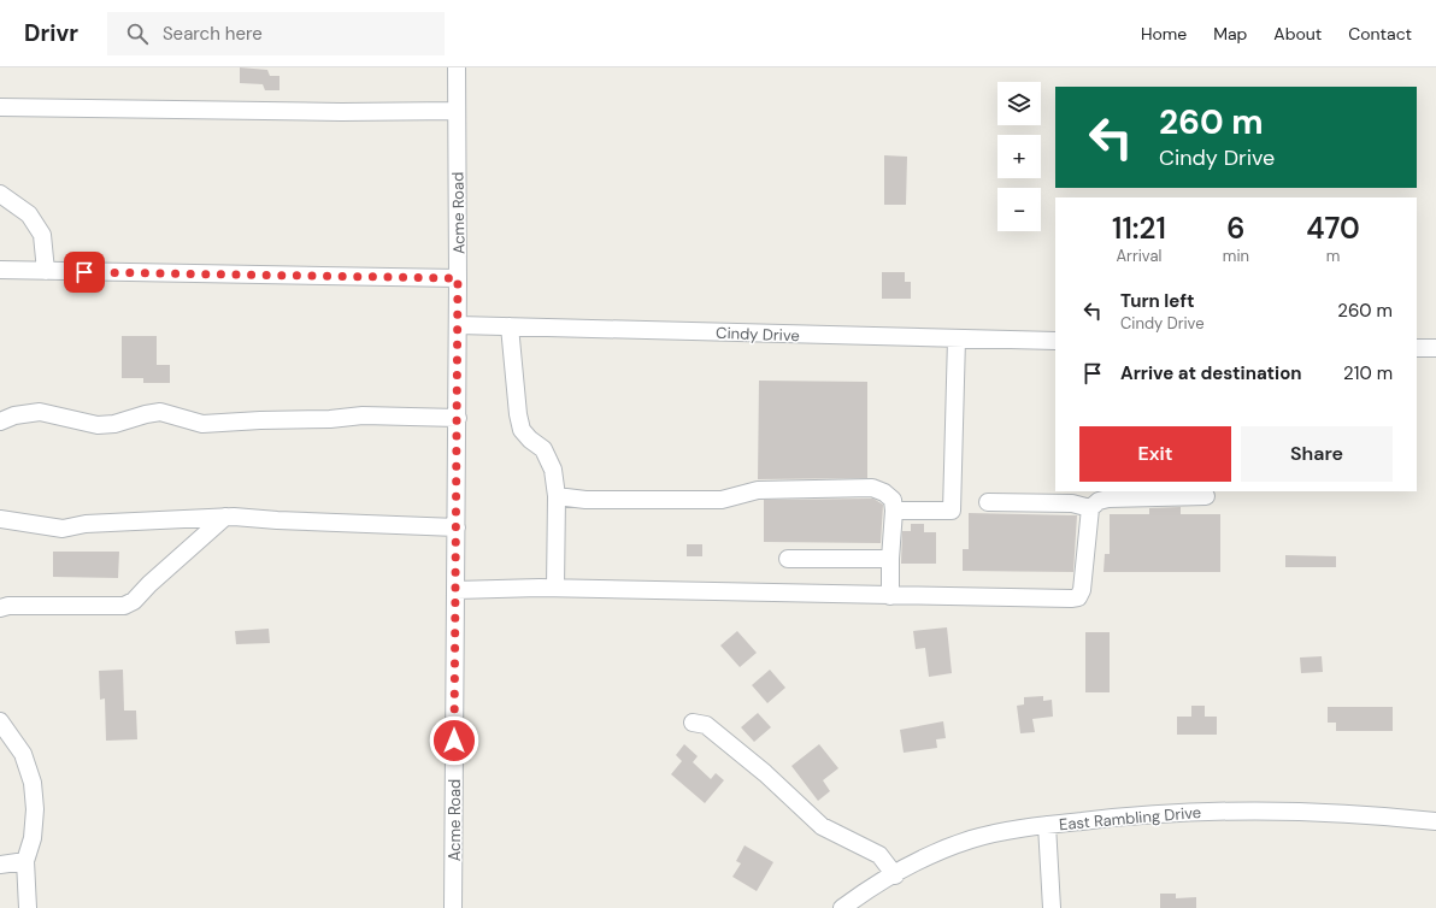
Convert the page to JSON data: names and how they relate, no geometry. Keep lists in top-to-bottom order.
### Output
{
  "streets": {
    "street": ["Acme Road", "Cindy Drive", "East Rambling Drive"]
  },
  "crossings": [
    ["Acme Road", "Cindy Drive"]
  ],
  "page": {
    "header": "Drivr",
    "search": "Search here",
    "nav": [
      "Home",
      "Map",
      "About",
      "Contact"
    ],
    "map_buttons": ["+", "−"],
    "turn": ["260 m", "Cindy Drive"],
    "eta": [
      "11:21",
      "Arrival",
      "6",
      "min",
      "470",
      "m"
    ],
    "list": [
      {
        "name": "Turn left",
        "note": "Cindy Drive",
        "value": "260 m"
      },
      {
        "name": "Arrive at destination",
        "value": "210 m"
      }
    ],
    "buttons": ["Exit", "Share"]
  }
}
